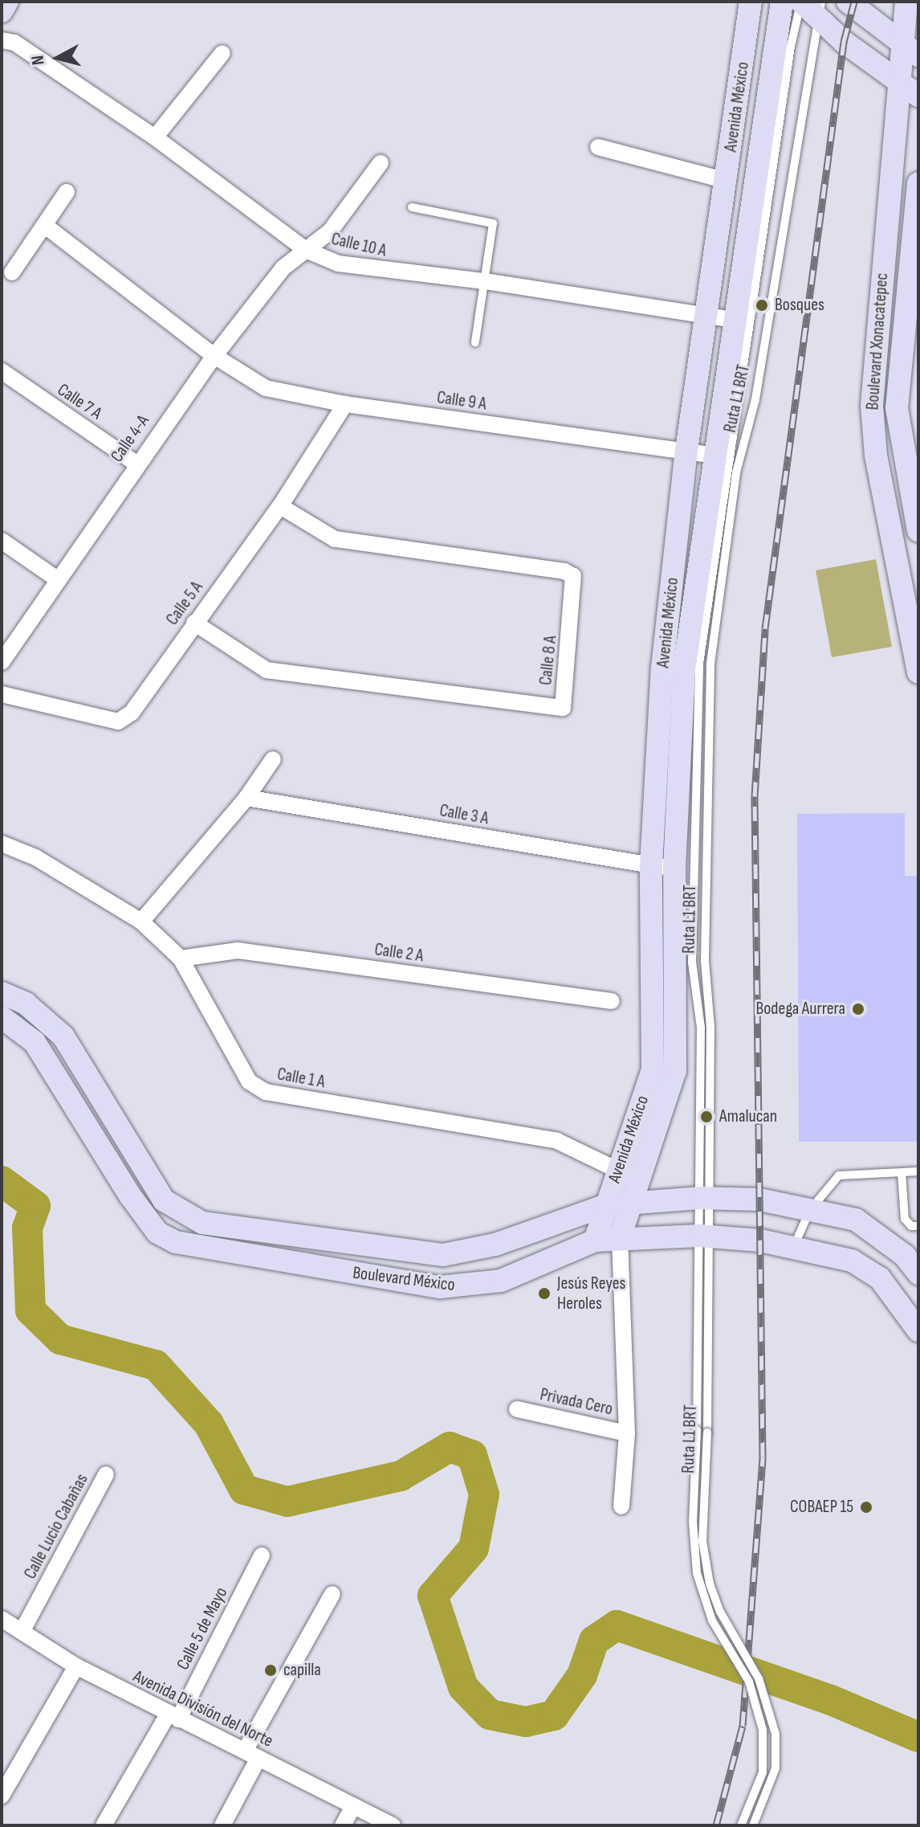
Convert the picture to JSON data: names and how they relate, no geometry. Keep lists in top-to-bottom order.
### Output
{
  "streets": {
    "street": [
      "Avenida México",
      "Calle 10 A",
      "Boulevard Xonacatepec",
      "Calle 9 A",
      "Calle 7 A",
      "Calle 4-A",
      "Calle 5 A",
      "Calle 8 A",
      "Calle 3 A",
      "Calle 2 A",
      "Calle 1 A",
      "Boulevard México",
      "Privada Cero",
      "Calle Lucio Cabañas",
      "Calle 5 de Mayo",
      "Avenida División del Norte"
    ],
    "lane": ["Ruta L1 BRT"]
  },
  "crossings": [
    ["Avenida México", "Calle 10 A"],
    ["Avenida México", "Calle 9 A"],
    ["Avenida México", "Calle 3 A"],
    ["Avenida México", "Calle 1 A"],
    ["Avenida México", "Boulevard México"],
    ["Calle 10 A", "Calle 4-A"],
    ["Ruta L1 BRT", "Boulevard México"],
    ["Calle 9 A", "Calle 4-A"],
    ["Calle 9 A", "Calle 5 A"],
    ["Calle 7 A", "Calle 4-A"],
    ["Calle 5 A", "Calle 8 A"],
    ["Calle 2 A", "Calle 1 A"],
    ["Calle Lucio Cabañas", "Avenida División del Norte"],
    ["Calle 5 de Mayo", "Avenida División del Norte"]
  ],
  "places": [
    "Bosques",
    "Bodega Aurrera",
    "Amalucan",
    "Jesús Reyes Heroles",
    "COBAEP 15",
    "capilla"
  ],
  "north": "left"
}
